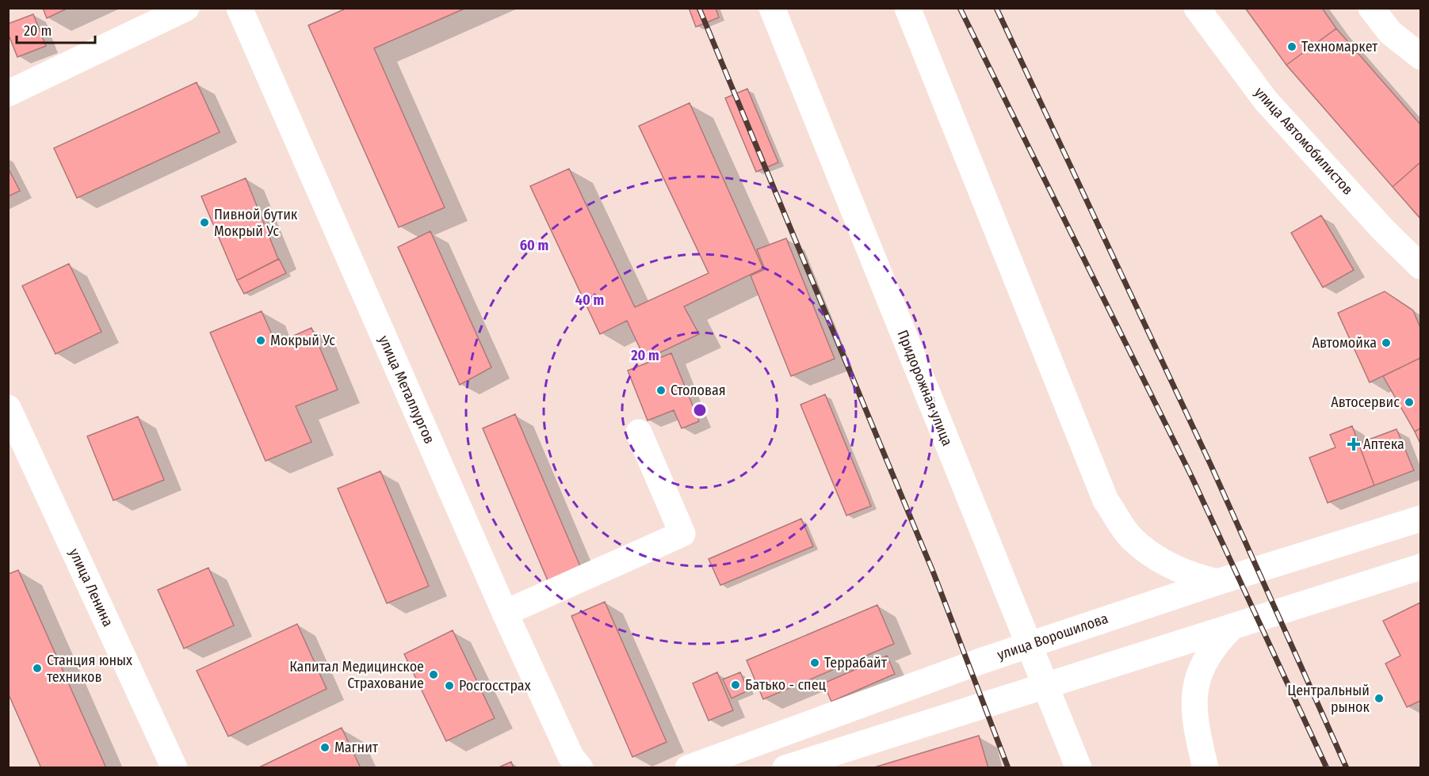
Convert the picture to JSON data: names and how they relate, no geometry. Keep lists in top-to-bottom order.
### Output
{
  "streets": {
    "main road": [
      "улица Автомобилистов",
      "Придорожная улица",
      "улица Металлургов",
      "улица Ленина",
      "улица Ворошилова"
    ]
  },
  "places": {
    "other": [
      "Техномаркет",
      "Пивной бутик Мокрый Ус",
      "Мокрый Ус",
      "Автомойка",
      "Столовая",
      "Автосервис",
      "Террабайт",
      "Станция юных техников",
      "Капитал Медицинское Страхование",
      "Батько - спец",
      "Росгосстрах",
      "Центральный рынок",
      "Магнит"
    ],
    "health": ["Аптека"]
  },
  "scale_bar": "20 m",
  "rings": ["60 m", "40 m", "20 m"]
}
